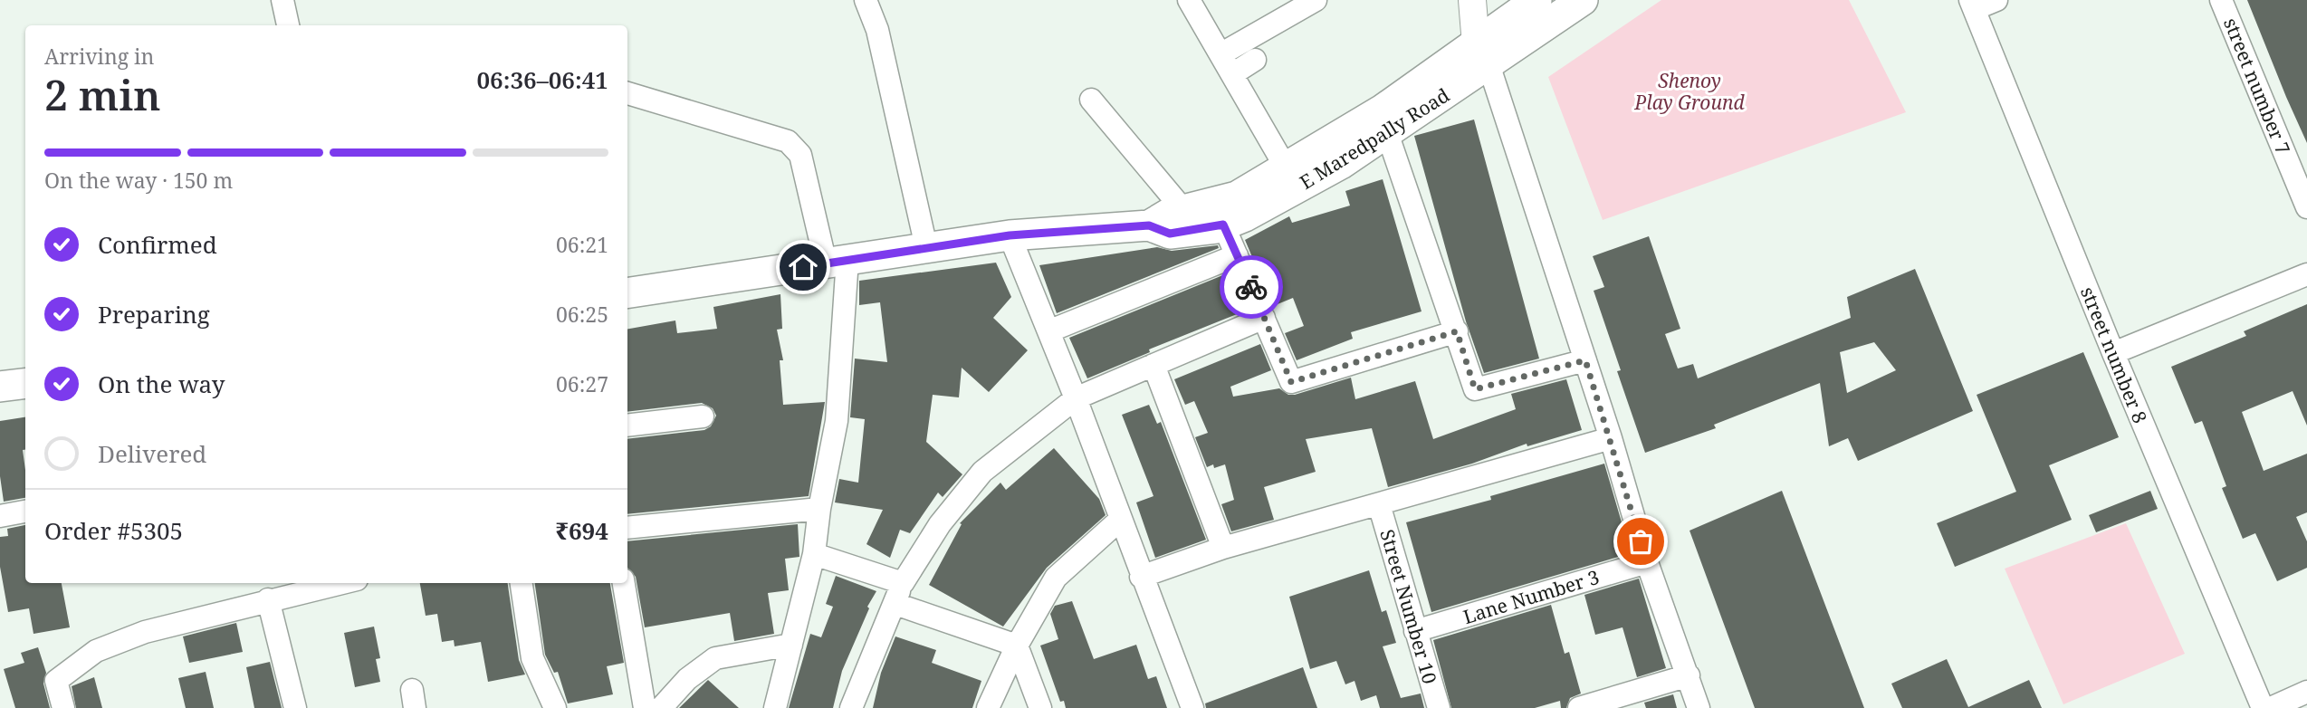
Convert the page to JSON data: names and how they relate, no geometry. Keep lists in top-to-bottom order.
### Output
{
  "streets": {
    "main road": ["E Maredpally Road"],
    "street": [
      "street number 7",
      "street number 8",
      "Lane Number 3",
      "Street Number 10"
    ]
  },
  "crossings": [
    ["Lane Number 3", "Street Number 10"]
  ],
  "parks": ["Shenoy Play Ground"],
  "page": {
    "heading": ["2 min", "Arriving in", "06:36–06:41"],
    "panel": ["Order #5305", "₹694"],
    "bar": "On the way · 150 m",
    "list": [
      ["Confirmed", "06:21"],
      ["Preparing", "06:25"],
      ["On the way", "06:27"],
      "Delivered"
    ]
  }
}
